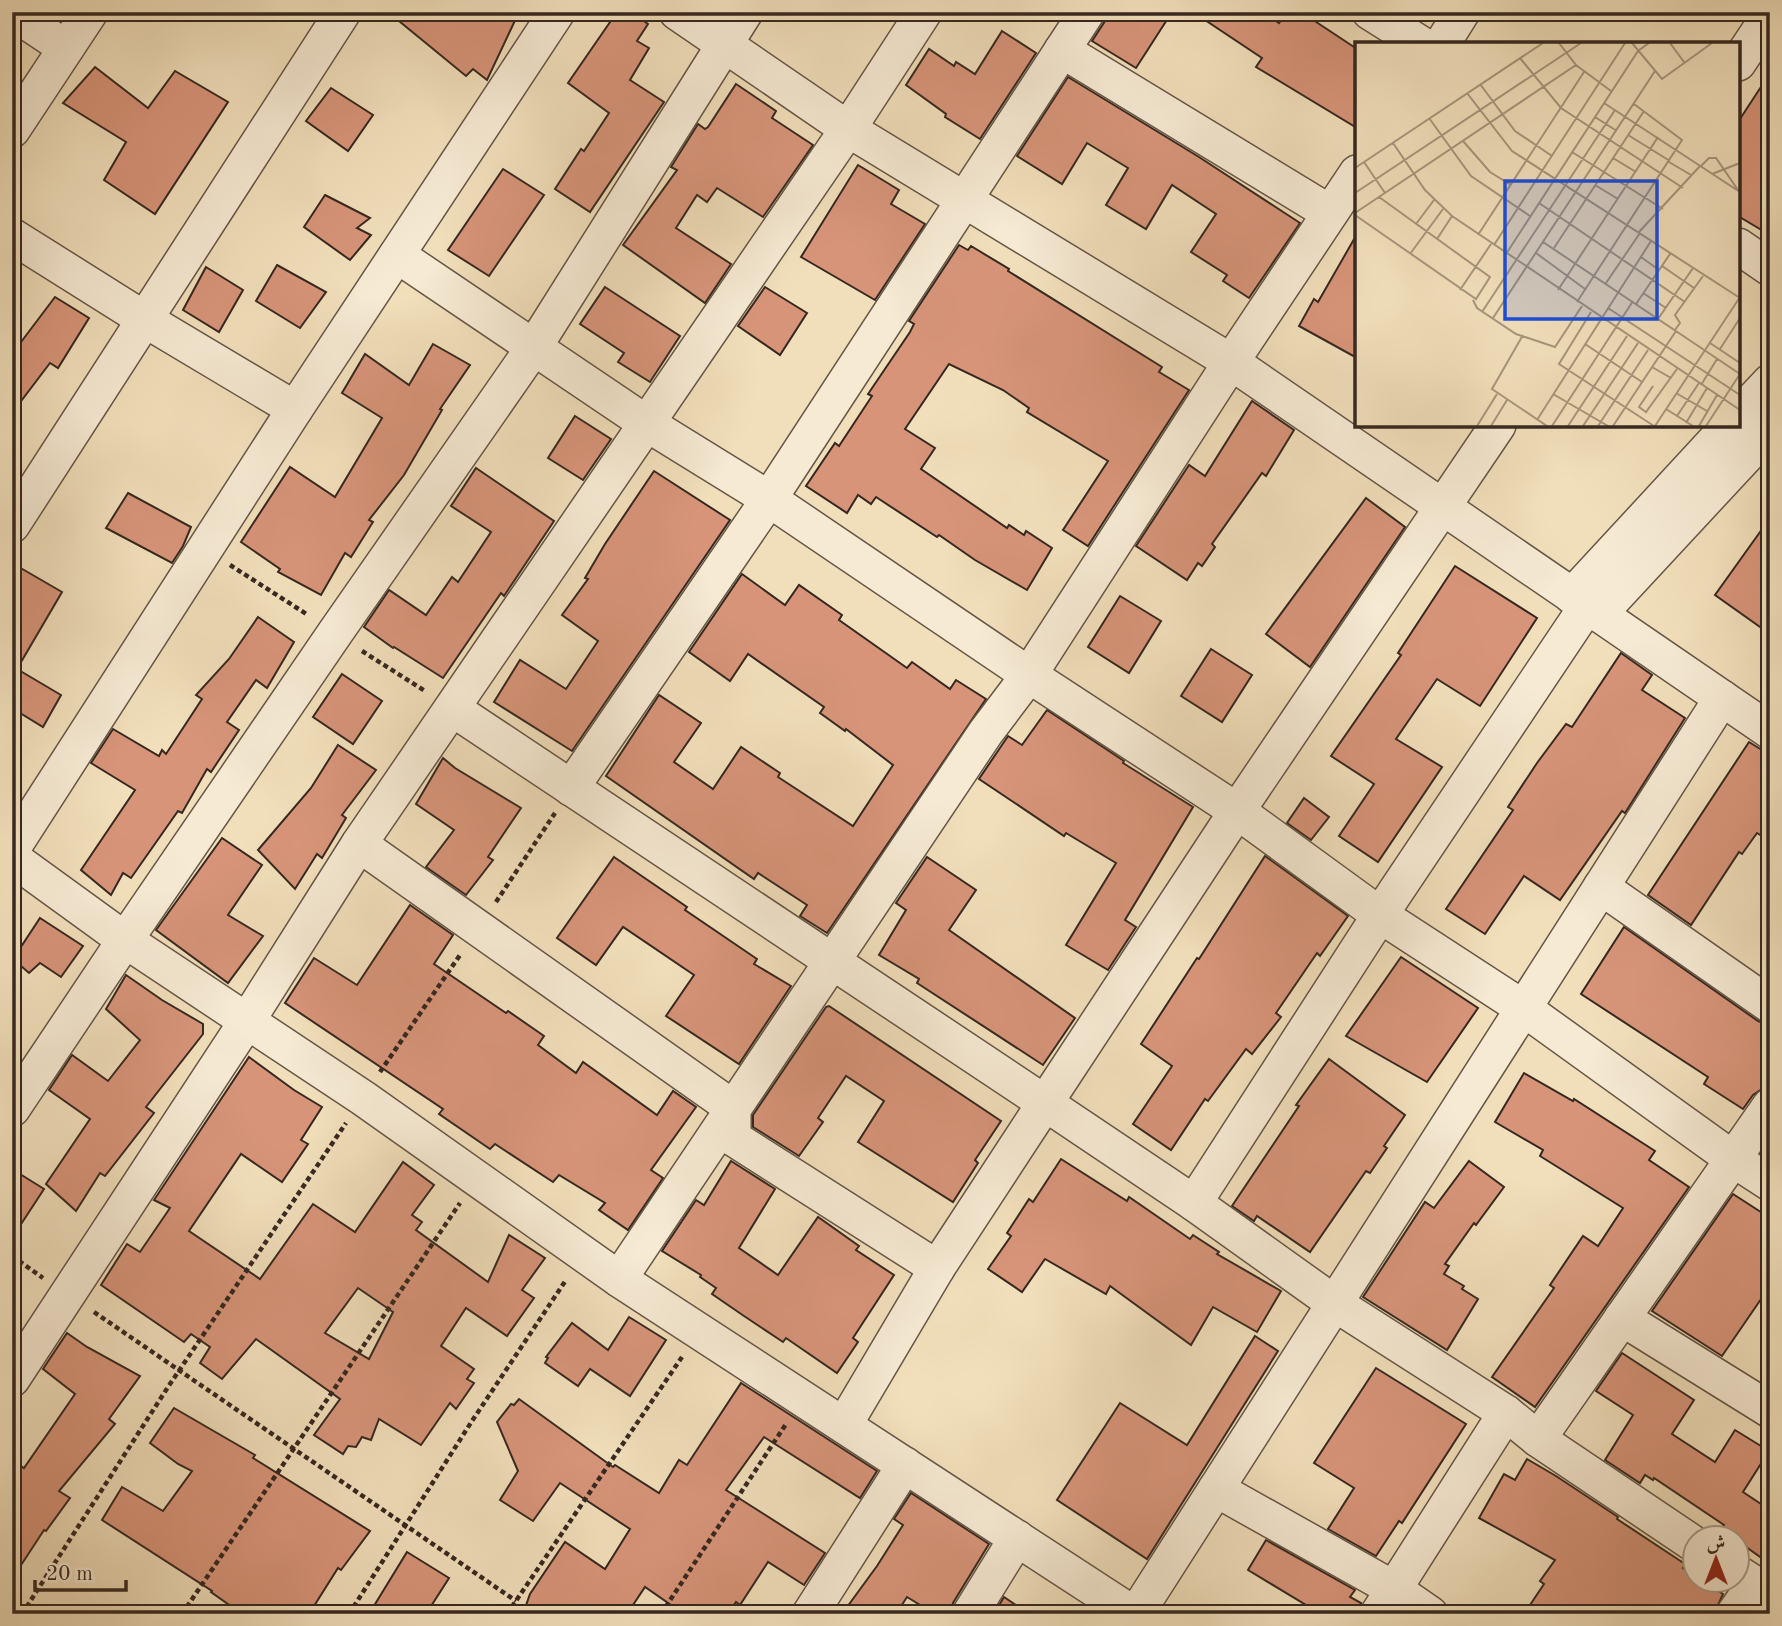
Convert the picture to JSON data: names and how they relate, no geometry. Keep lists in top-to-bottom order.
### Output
{
  "scale_bar": "20 m",
  "north": "top"
}
